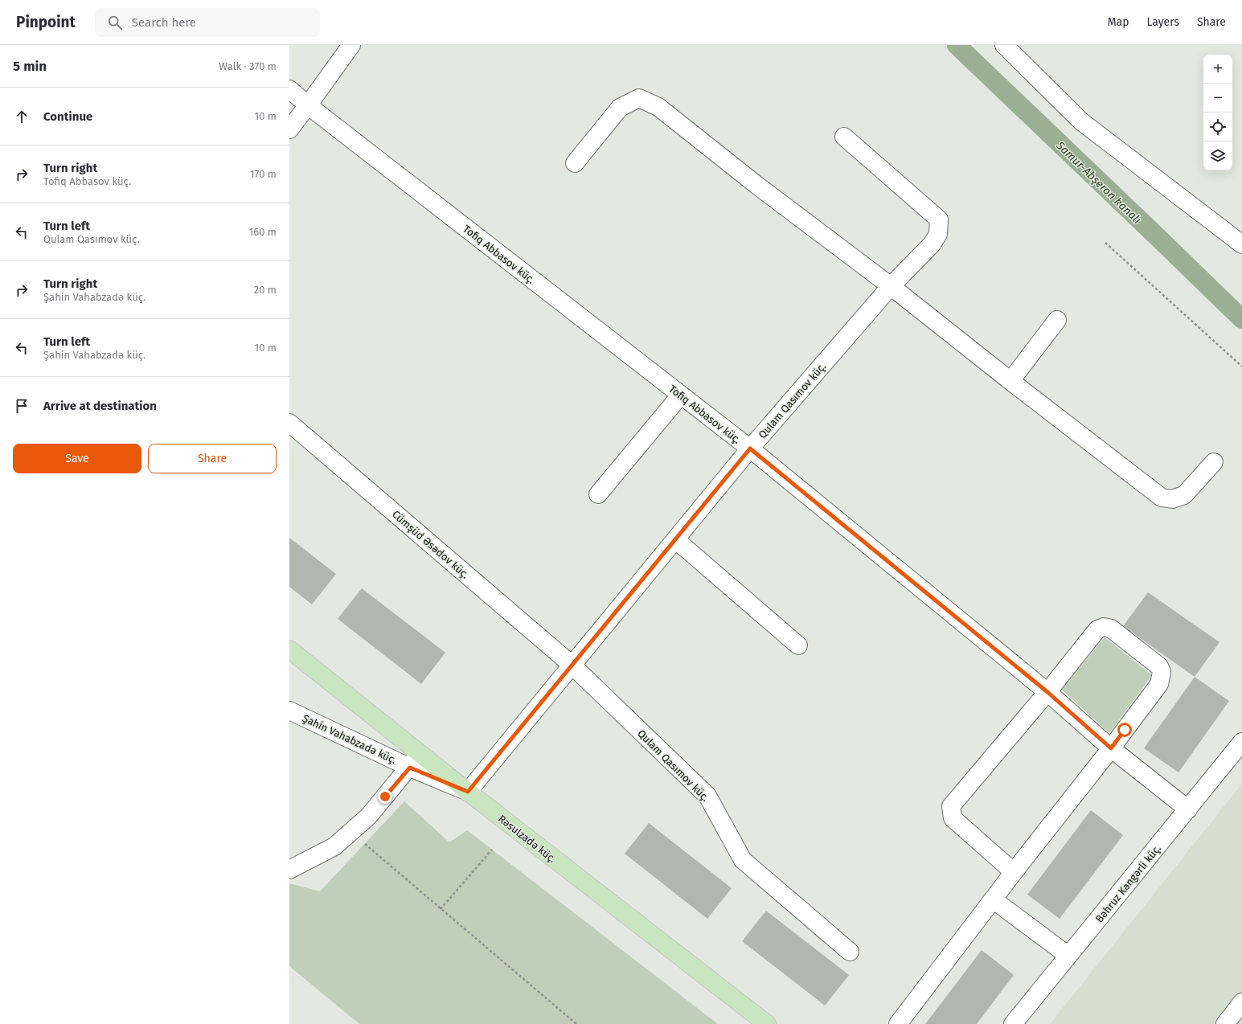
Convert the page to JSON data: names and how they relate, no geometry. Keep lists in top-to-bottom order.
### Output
{
  "streets": {
    "main road": ["Rəsulzadə küç."],
    "street": [
      "Tofiq Abbasov küç.",
      "Qulam Qasımov küç.",
      "Cümşüd Əsədov küç.",
      "Şahin Vahabzadə küç.",
      "Bəhruz Kəngərli küç."
    ]
  },
  "crossings": [
    ["Tofiq Abbasov küç.", "Qulam Qasımov küç."],
    ["Tofiq Abbasov küç.", "Bəhruz Kəngərli küç."],
    ["Qulam Qasımov küç.", "Cümşüd Əsədov küç."],
    ["Qulam Qasımov küç.", "Rəsulzadə küç."],
    ["Şahin Vahabzadə küç.", "Rəsulzadə küç."]
  ],
  "water": ["Samur-Abşeron kanalı"],
  "page": {
    "header": "Pinpoint",
    "search": "Search here",
    "nav": ["Map", "Layers", "Share"],
    "heading": ["5 min", "Walk · 370 m"],
    "map_buttons": ["+", "−"],
    "list": [
      ["Continue", "10 m"],
      ["Turn right", "Tofiq Abbasov küç.", "170 m"],
      ["Turn left", "Qulam Qasımov küç.", "160 m"],
      ["Turn right", "Şahin Vahabzadə küç.", "20 m"],
      ["Turn left", "Şahin Vahabzadə küç.", "10 m"],
      "Arrive at destination"
    ],
    "buttons": ["Save", "Share"]
  }
}
